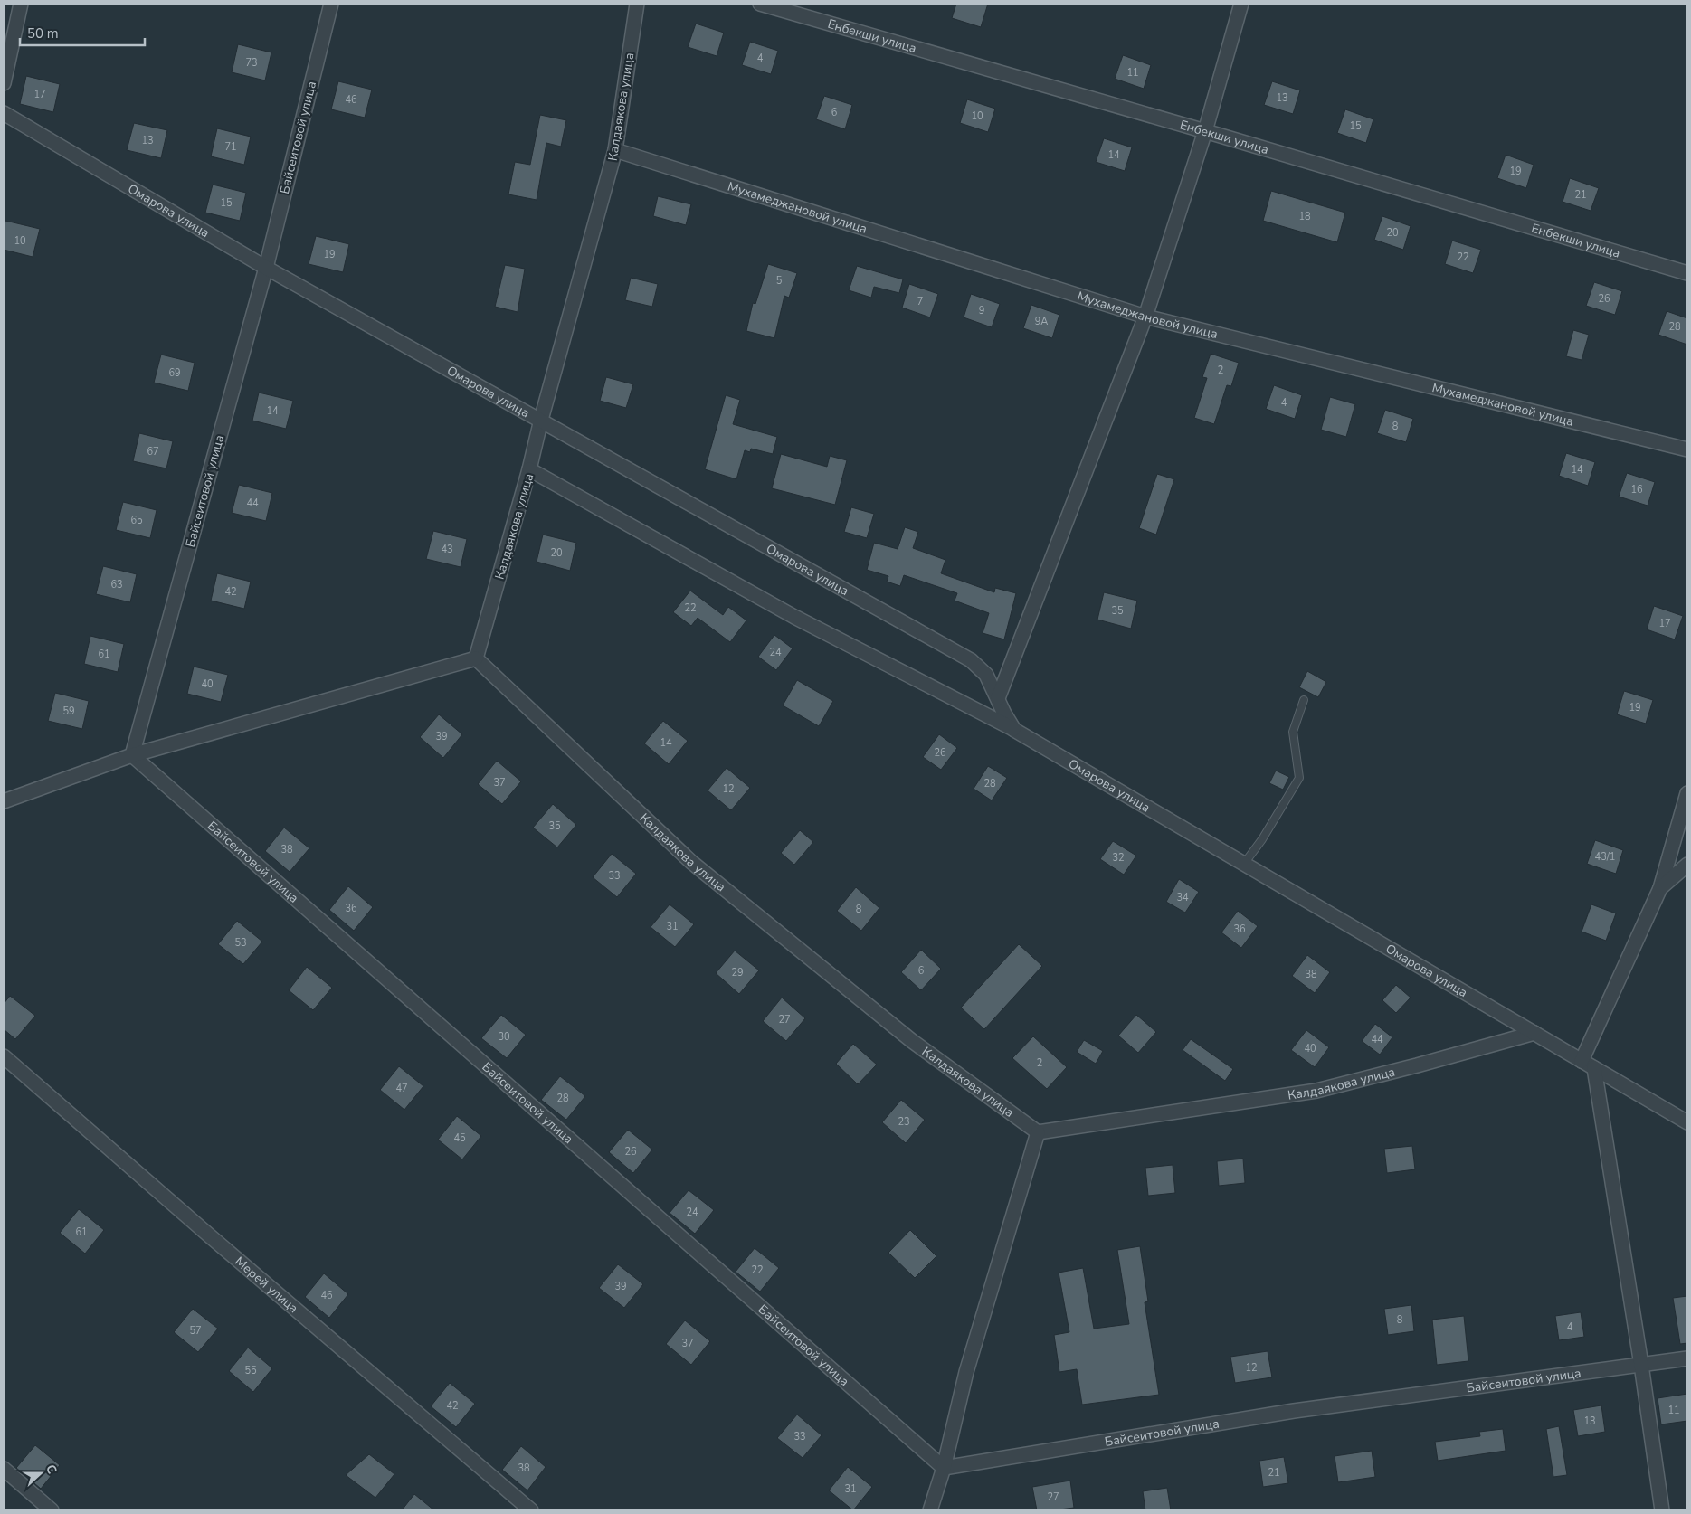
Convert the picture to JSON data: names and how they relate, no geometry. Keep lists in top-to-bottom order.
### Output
{
  "streets": {
    "street": [
      "Енбекши улица",
      "Калдаякова улица",
      "Байсеитовой улица",
      "Мухамеджановой улица",
      "Омарова улица",
      "Мерей улица"
    ]
  },
  "crossings": [
    ["Калдаякова улица", "Мухамеджановой улица"],
    ["Калдаякова улица", "Омарова улица"],
    ["Байсеитовой улица", "Омарова улица"]
  ],
  "house_numbers": [
    "4",
    "73",
    "11",
    "17",
    "13",
    "46",
    "6",
    "10",
    "15",
    "13",
    "71",
    "14",
    "19",
    "21",
    "15",
    "18",
    "20",
    "10",
    "19",
    "22",
    "5",
    "26",
    "7",
    "9",
    "9А",
    "28",
    "2",
    "69",
    "4",
    "14",
    "8",
    "67",
    "14",
    "16",
    "44",
    "65",
    "43",
    "20",
    "63",
    "42",
    "22",
    "35",
    "17",
    "24",
    "61",
    "40",
    "19",
    "59",
    "39",
    "14",
    "26",
    "37",
    "28",
    "12",
    "35",
    "38",
    "43/1",
    "32",
    "33",
    "34",
    "36",
    "8",
    "31",
    "36",
    "53",
    "6",
    "29",
    "38",
    "27",
    "30",
    "44",
    "40",
    "2",
    "47",
    "28",
    "23",
    "45",
    "26",
    "24",
    "61",
    "22",
    "39",
    "46",
    "8",
    "4",
    "57",
    "37",
    "12",
    "55",
    "42",
    "11",
    "13",
    "33",
    "38",
    "21",
    "31",
    "27"
  ],
  "scale_bar": "50 m",
  "north": "right"
}
